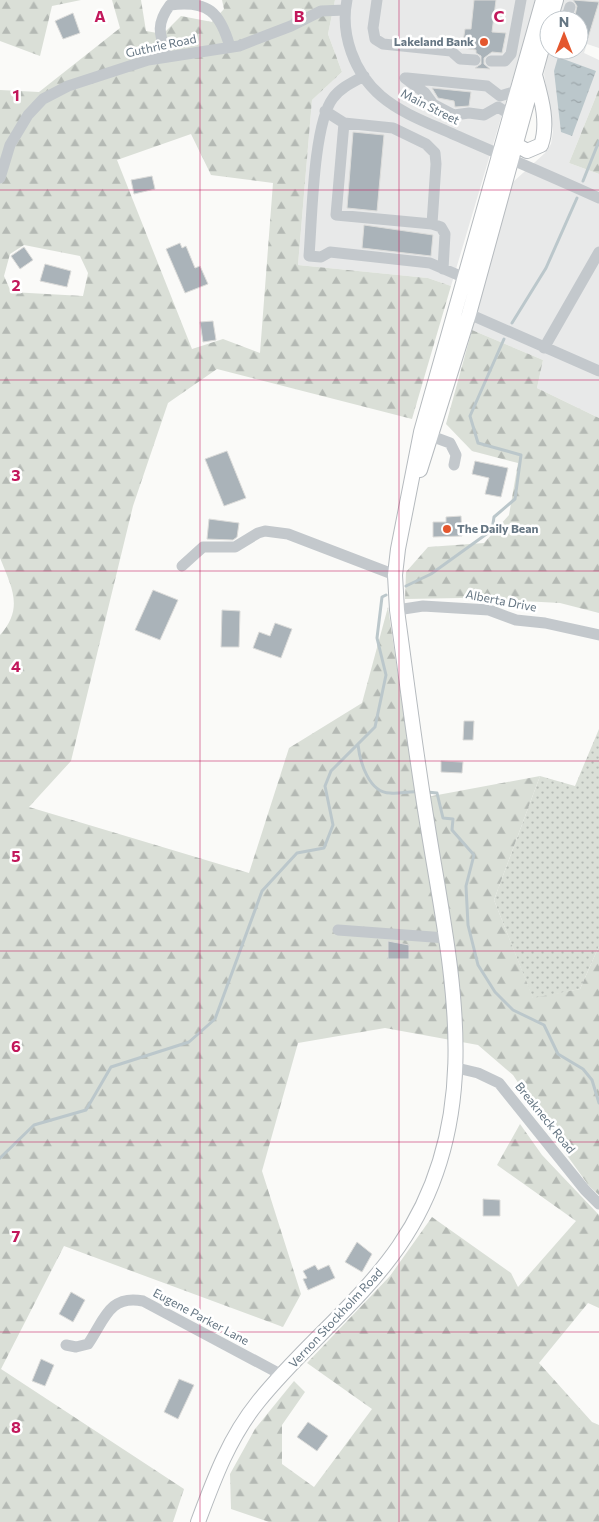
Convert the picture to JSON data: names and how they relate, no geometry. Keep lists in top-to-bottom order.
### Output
{
  "streets": {
    "main road": ["Vernon Stockholm Road"],
    "street": [
      "Guthrie Road",
      "Main Street",
      "Alberta Drive",
      "Breakneck Road",
      "Eugene Parker Lane"
    ]
  },
  "crossings": [
    ["Guthrie Road", "Main Street"],
    ["Alberta Drive", "Vernon Stockholm Road"],
    ["Breakneck Road", "Vernon Stockholm Road"],
    ["Eugene Parker Lane", "Vernon Stockholm Road"]
  ],
  "places": ["Lakeland Bank", "The Daily Bean"],
  "north": "top",
  "grid": {
    "columns": ["A", "B", "C"],
    "rows": [
      "1",
      "2",
      "3",
      "4",
      "5",
      "6",
      "7",
      "8"
    ]
  }
}
